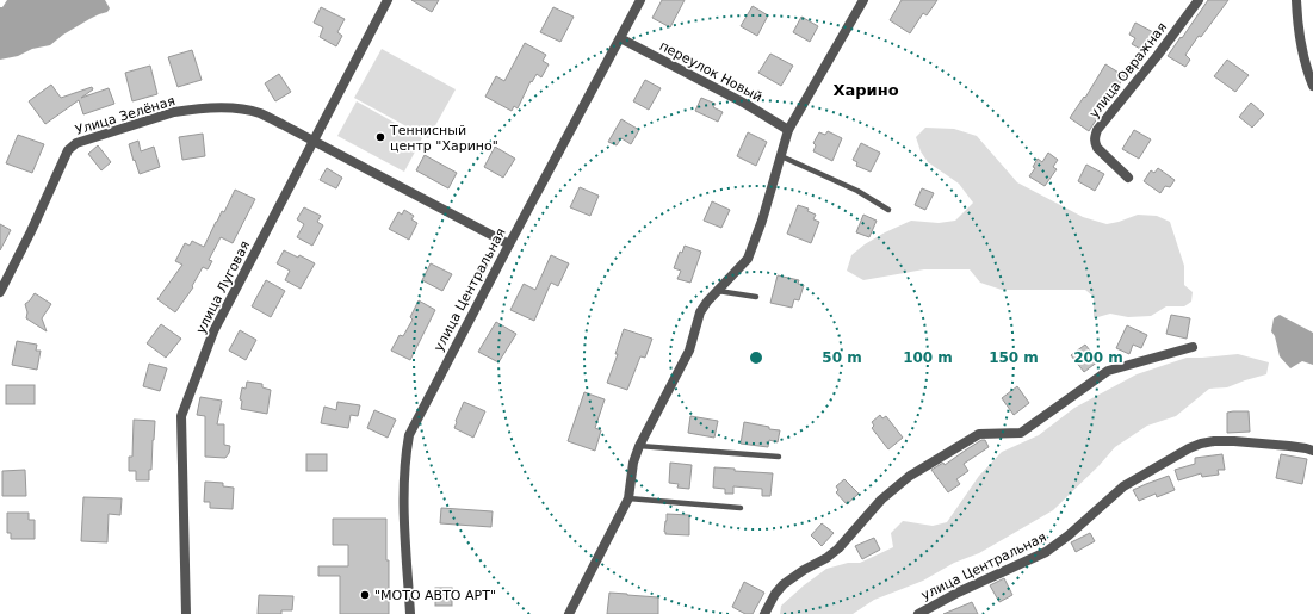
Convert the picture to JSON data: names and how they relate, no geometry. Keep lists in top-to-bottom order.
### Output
{
  "streets": {
    "street": [
      "улица Овражная",
      "переулок Новый",
      "Улица Зелёная",
      "улица Луговая",
      "улица Центральная"
    ]
  },
  "crossings": [
    ["переулок Новый", "улица Центральная"],
    ["Улица Зелёная", "улица Луговая"],
    ["Улица Зелёная", "улица Центральная"]
  ],
  "districts": ["Харино"],
  "places": ["Теннисный центр \"Харино\"", "\"МОТО АВТО АРТ\""],
  "rings": [
    "50 m",
    "100 m",
    "150 m",
    "200 m"
  ]
}
